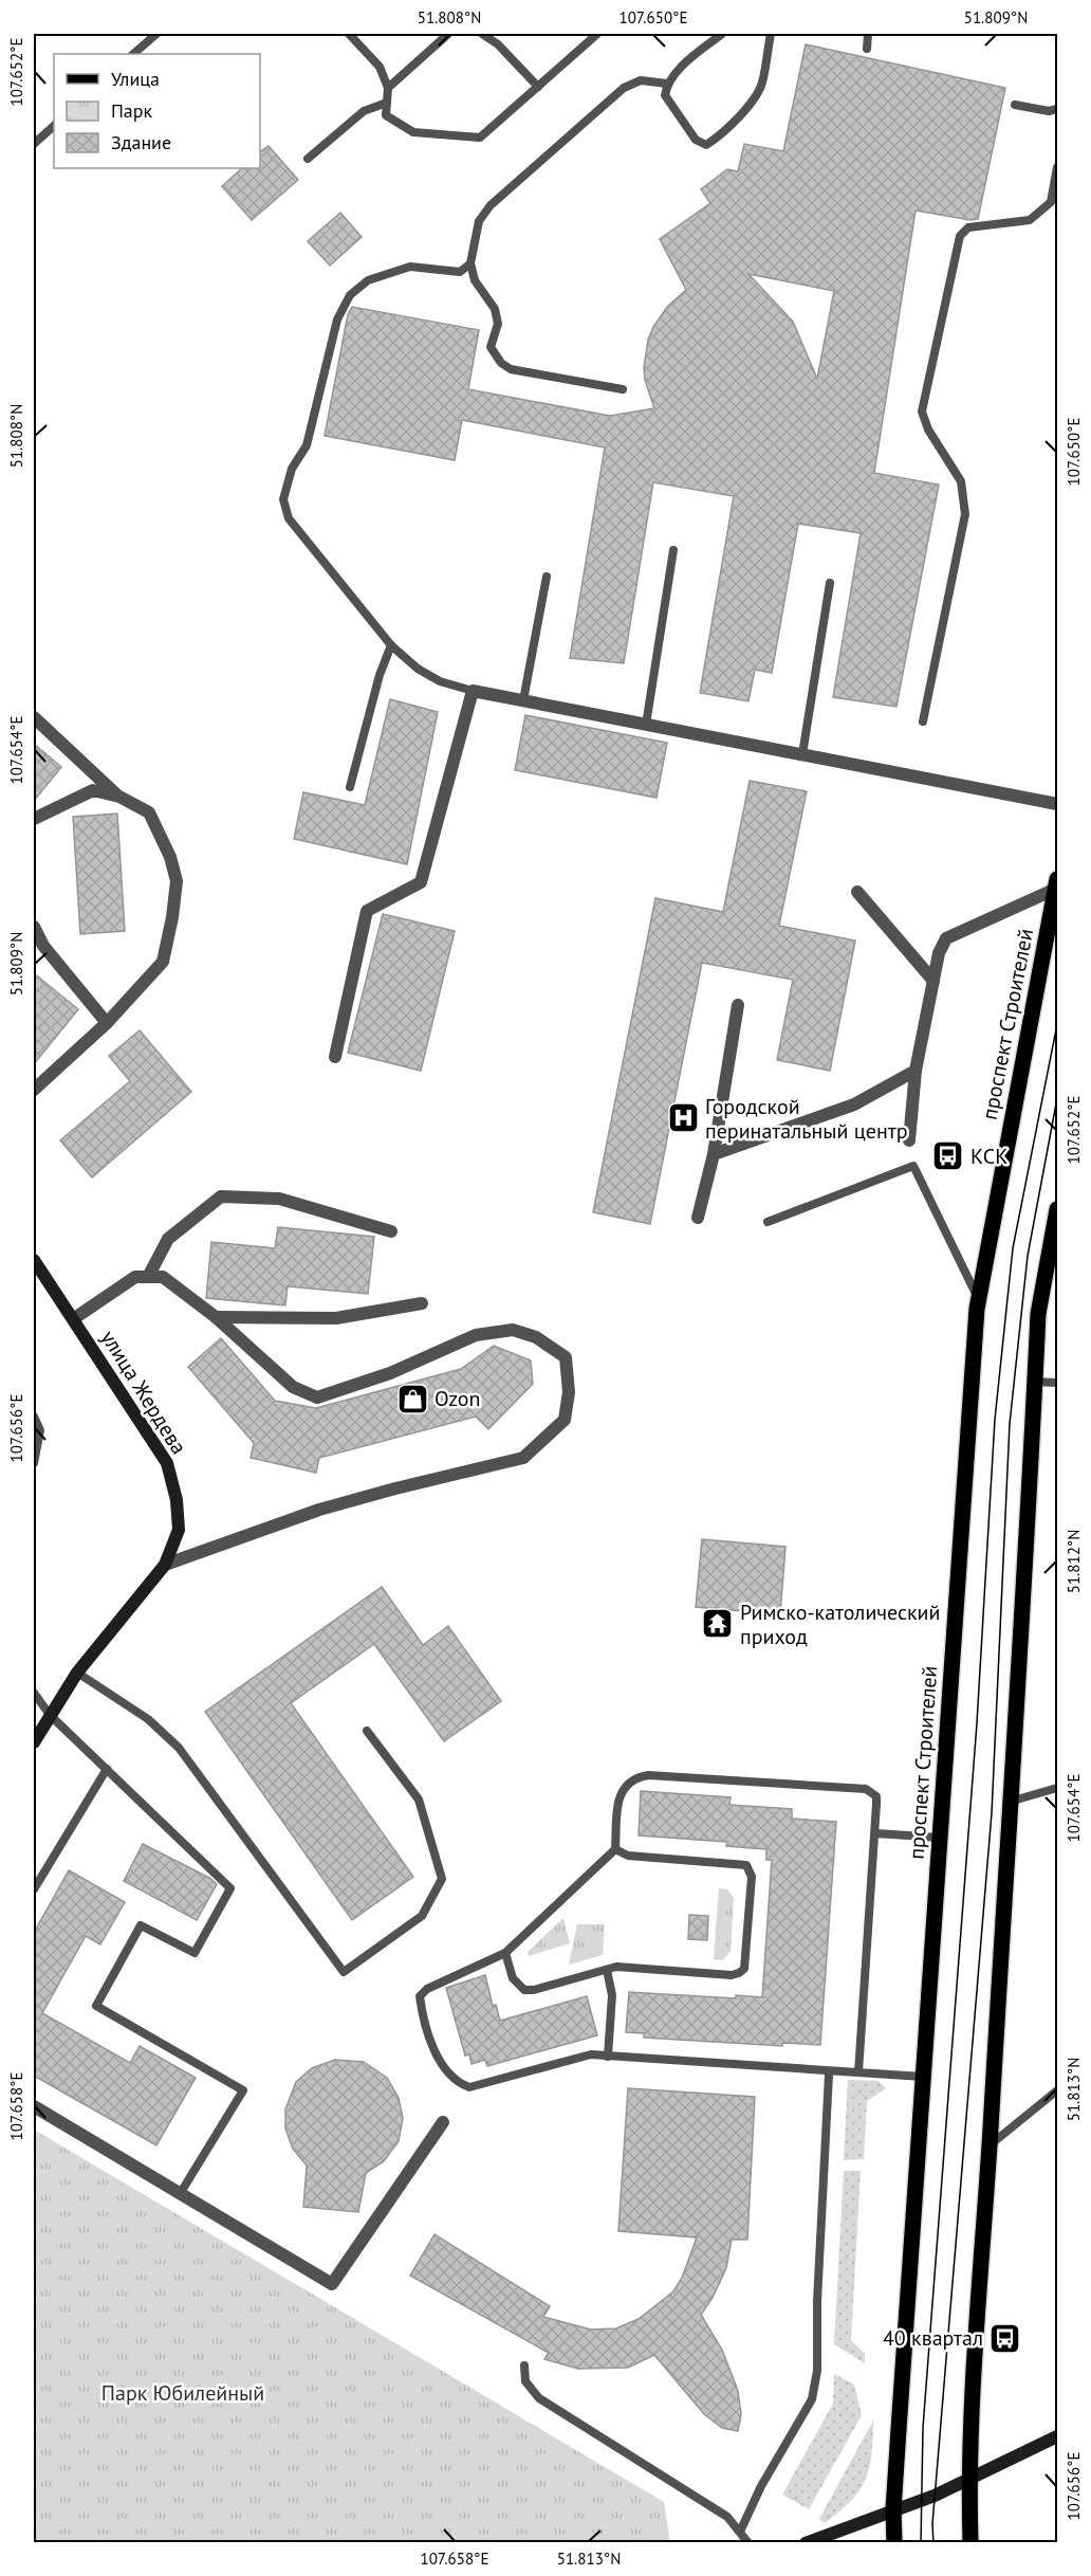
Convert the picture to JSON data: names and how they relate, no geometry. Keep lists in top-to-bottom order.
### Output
{
  "streets": {
    "main road": ["проспект Строителей", "улица Жердева"]
  },
  "parks": ["Парк Юбилейный"],
  "places": {
    "hospital": ["Городской перинатальный центр"],
    "bus stop": ["КСК", "40 квартал"],
    "shop": ["Ozon"],
    "temple": ["Римско-католический приход"]
  },
  "legend": ["Улица", "Парк", "Здание"],
  "coordinates": [
    "51.808°N",
    "107.650°E",
    "51.809°N",
    "107.652°E",
    "107.654°E",
    "107.656°E",
    "51.812°N",
    "51.813°N",
    "107.658°E"
  ]
}
